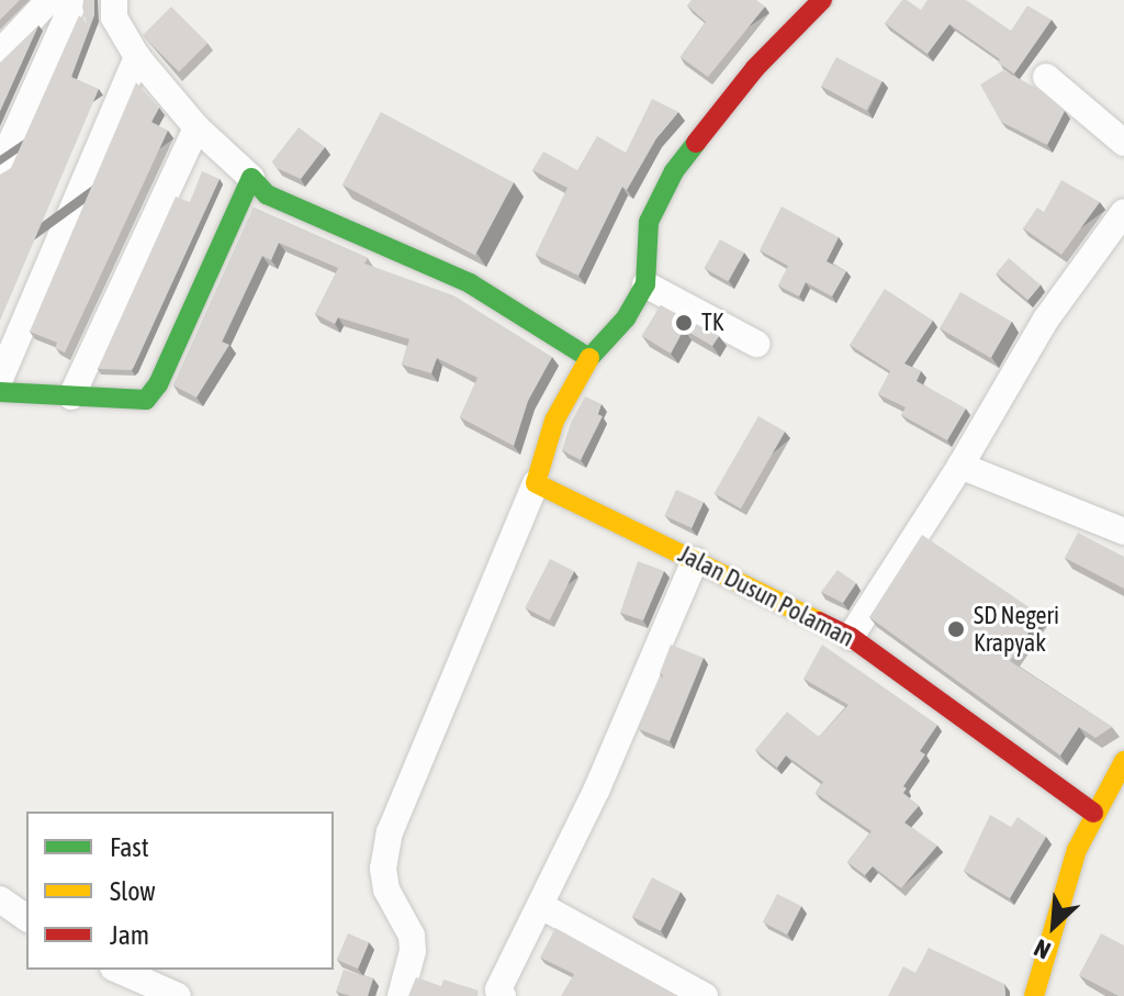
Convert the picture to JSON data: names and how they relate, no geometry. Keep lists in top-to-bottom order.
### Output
{
  "streets": {
    "street": ["Jalan Dusun Polaman"]
  },
  "places": ["TK", "SD Negeri Krapyak"],
  "legend": ["Fast", "Slow", "Jam"],
  "north": "bottom left"
}
